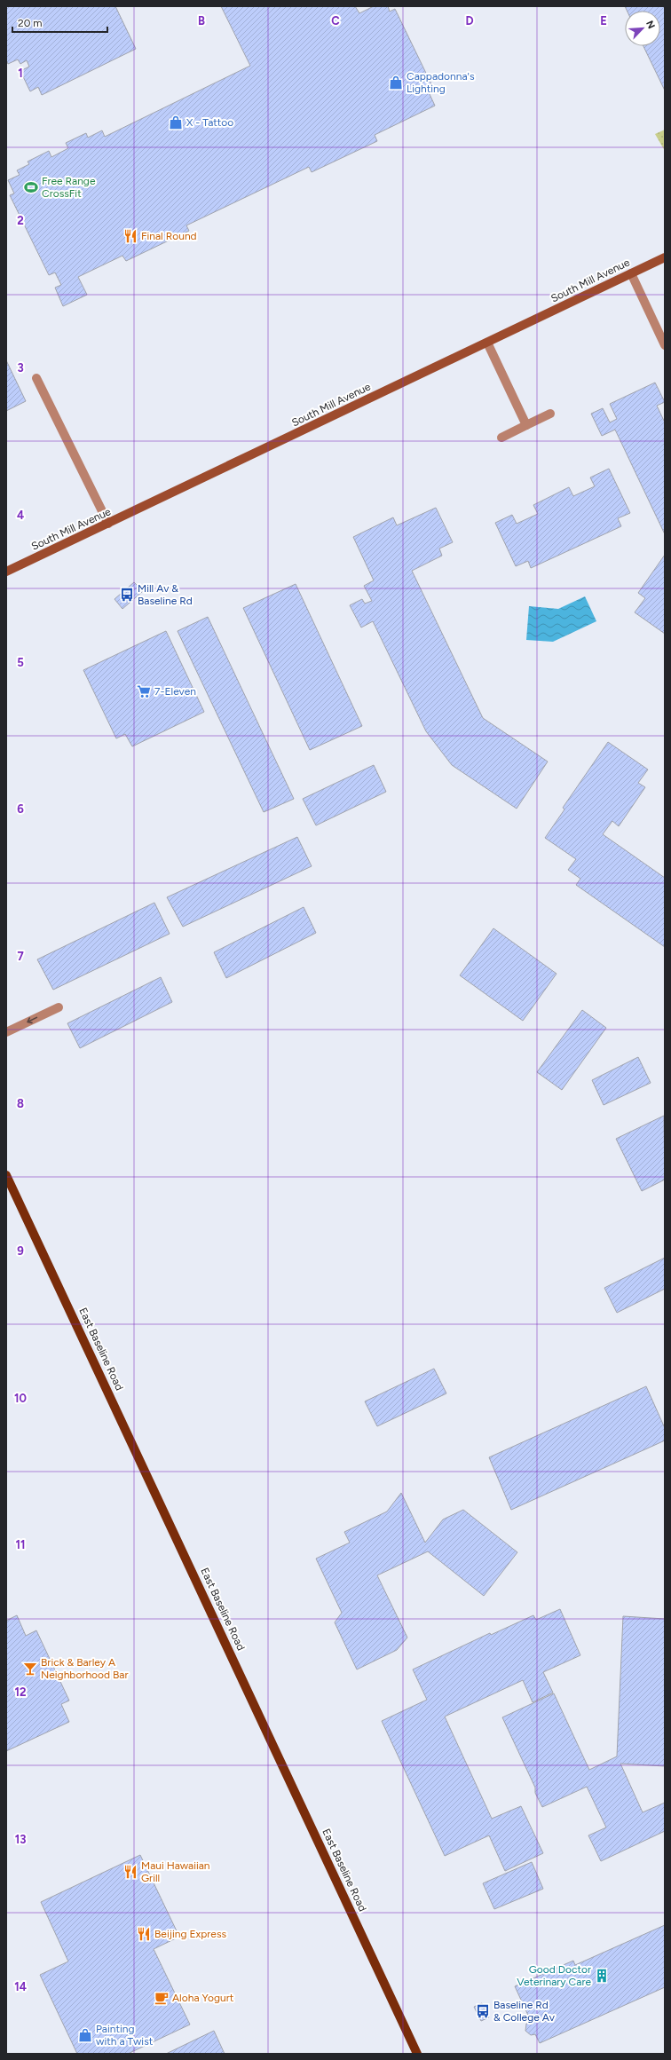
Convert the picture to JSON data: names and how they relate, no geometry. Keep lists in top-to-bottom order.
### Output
{
  "streets": {
    "main road": ["South Mill Avenue", "East Baseline Road"]
  },
  "places": {
    "shop": ["Cappadonna's Lighting", "X - Tattoo", "Painting with a Twist"],
    "sports": ["Free Range CrossFit"],
    "restaurant": ["Final Round", "Maui Hawaiian Grill", "Beijing Express"],
    "bus stop": ["Mill Av & Baseline Rd", "Baseline Rd & College Av"],
    "supermarket": ["7-Eleven"],
    "bar": ["Brick & Barley A Neighborhood Bar"],
    "building": ["Good Doctor Veterinary Care"],
    "cafe": ["Aloha Yogurt"]
  },
  "scale_bar": "20 m",
  "north": "top right",
  "grid": {
    "columns": [
      "B",
      "C",
      "D",
      "E"
    ],
    "rows": [
      "1",
      "2",
      "3",
      "4",
      "5",
      "6",
      "7",
      "8",
      "9",
      "10",
      "11",
      "12",
      "13",
      "14"
    ]
  }
}
